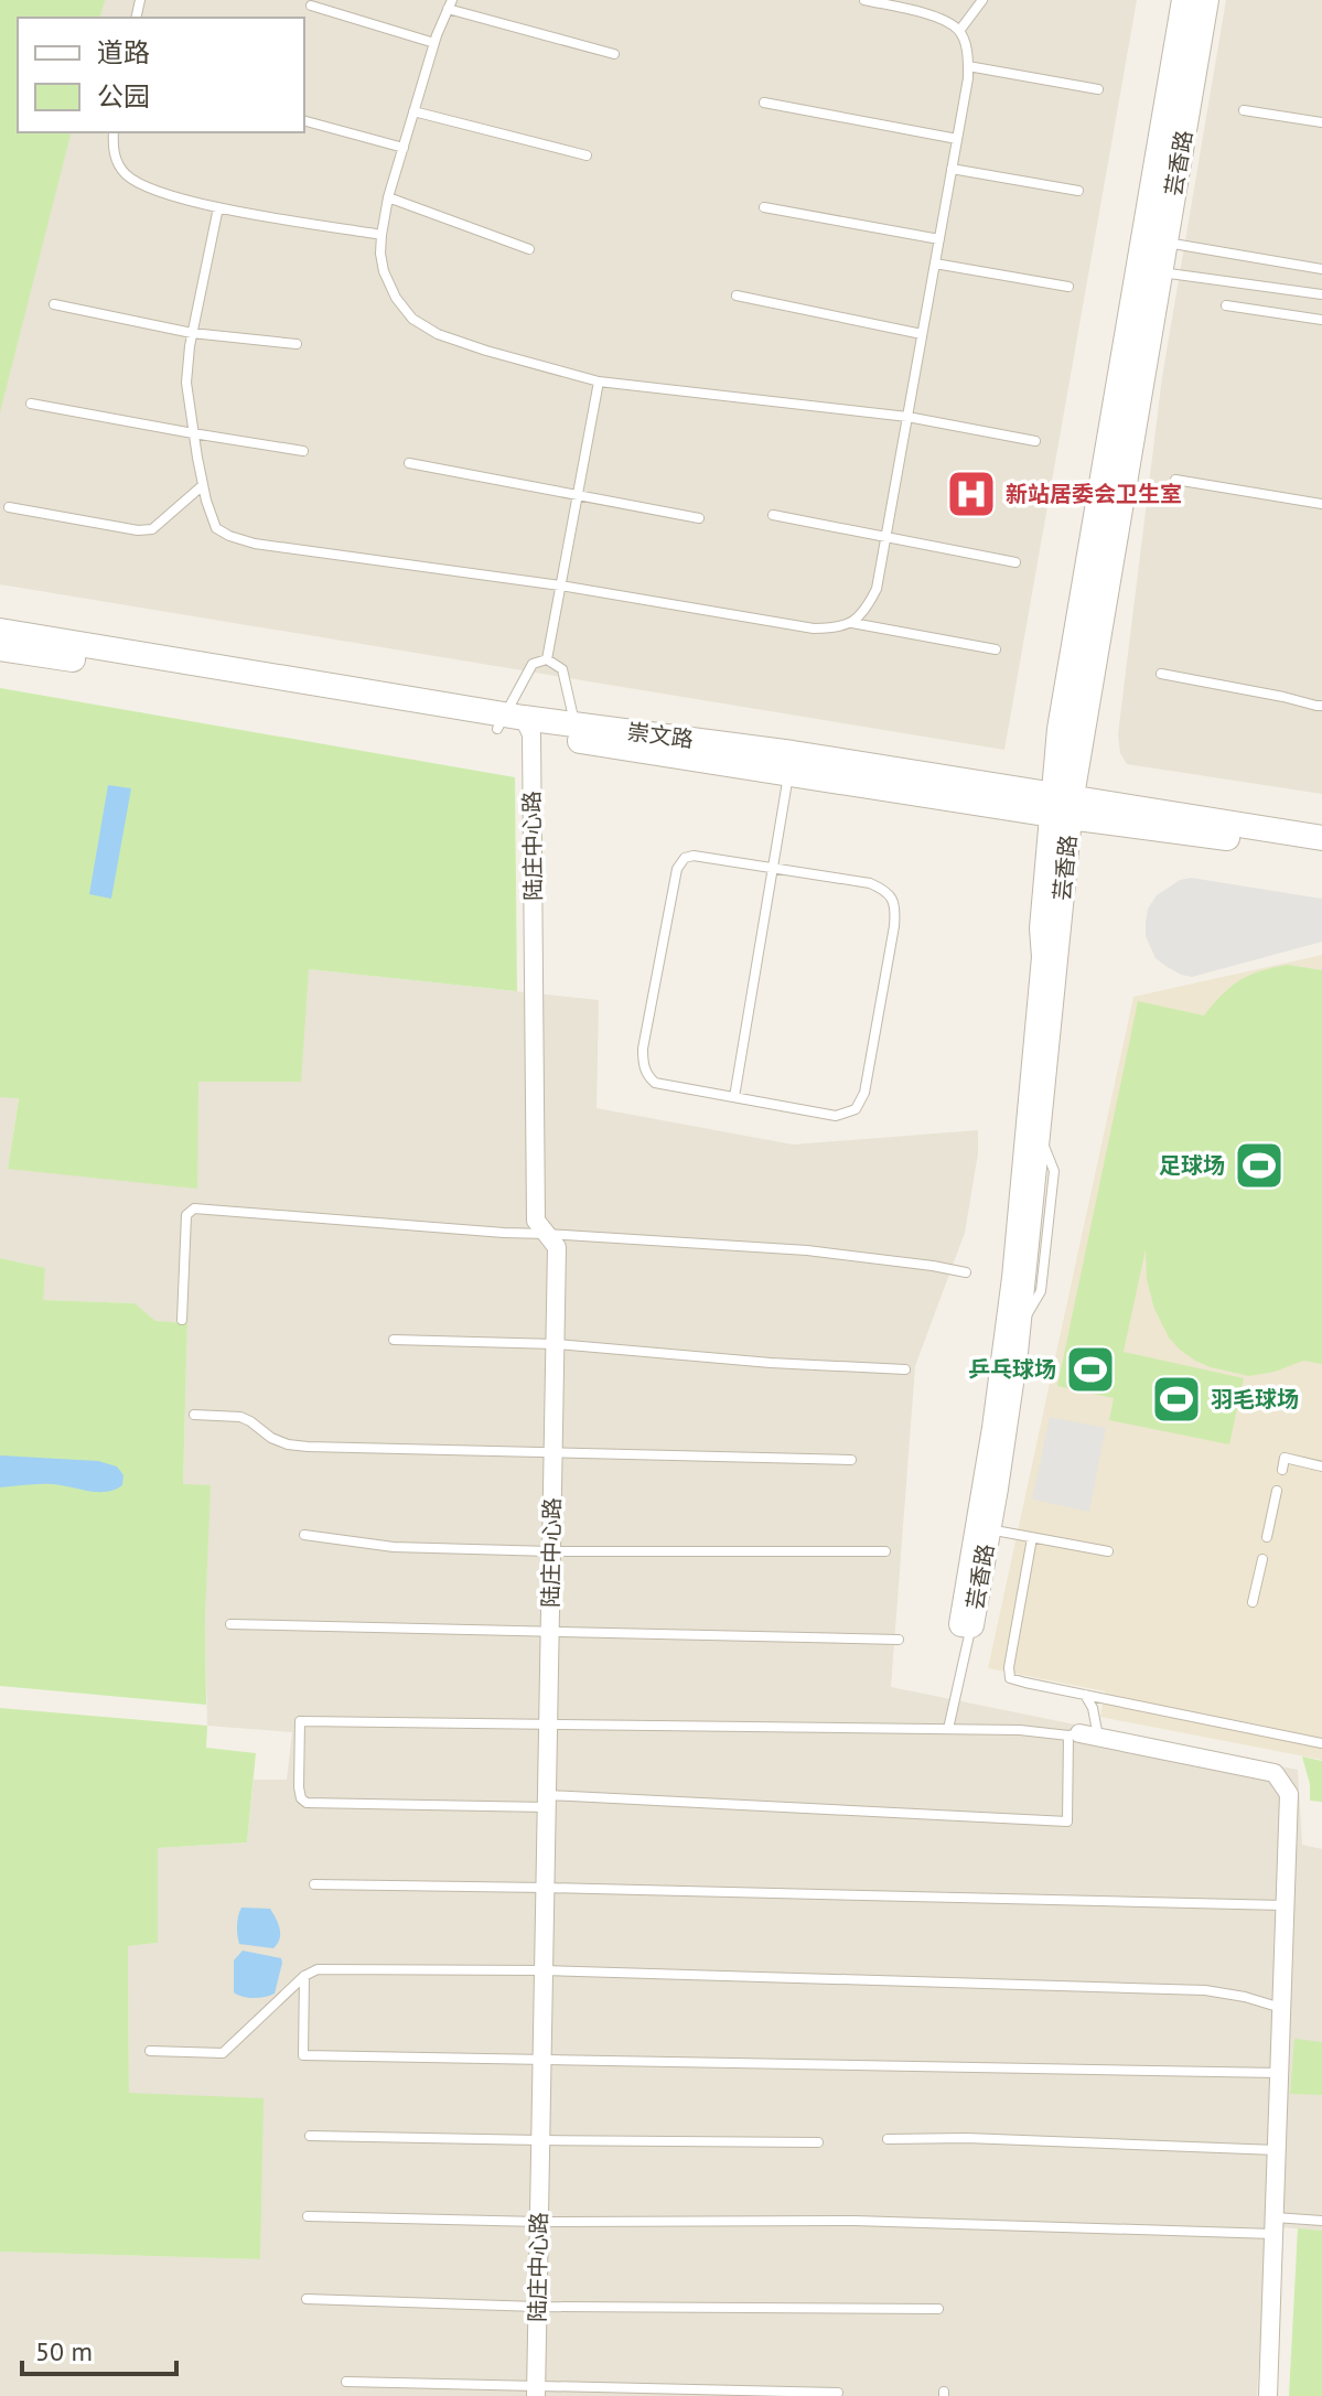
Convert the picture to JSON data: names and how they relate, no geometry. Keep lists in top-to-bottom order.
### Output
{
  "streets": {
    "street": ["芸香路", "崇文路", "陆庄中心路"]
  },
  "crossings": [
    ["芸香路", "崇文路"],
    ["崇文路", "陆庄中心路"]
  ],
  "places": {
    "hospital": ["新站居委会卫生室"],
    "sports": ["足球场", "乒乓球场", "羽毛球场"]
  },
  "legend": ["道路", "公园"],
  "scale_bar": "50 m"
}
